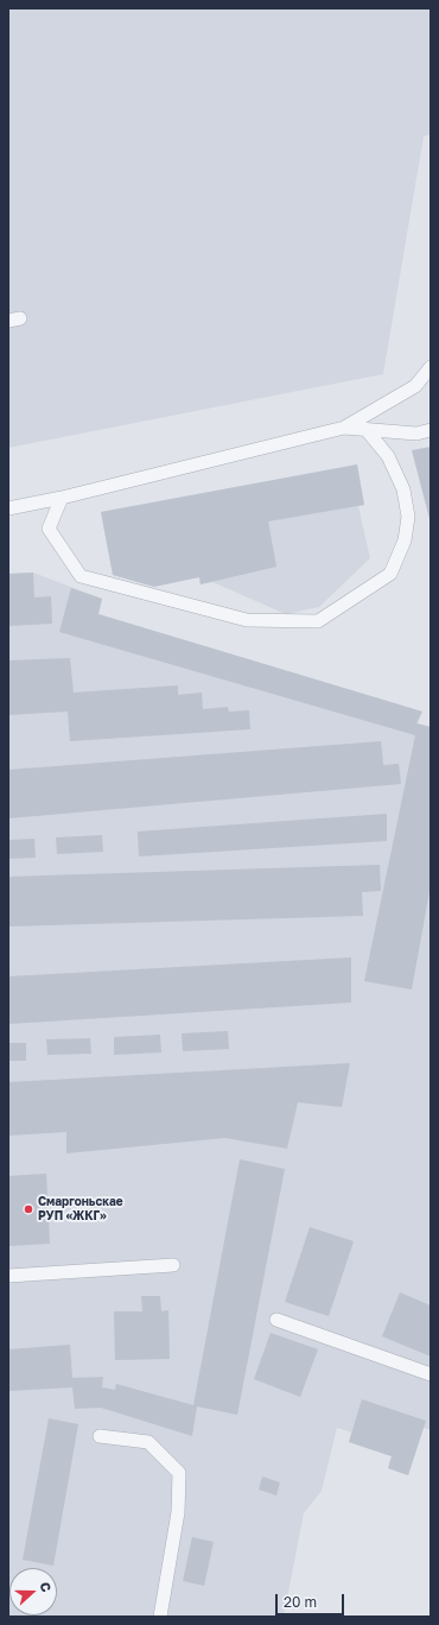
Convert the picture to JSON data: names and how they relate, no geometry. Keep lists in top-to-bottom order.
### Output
{
  "places": ["Смаргоньскае РУП «ЖКГ»"],
  "scale_bar": "20 m",
  "north": "right"
}
